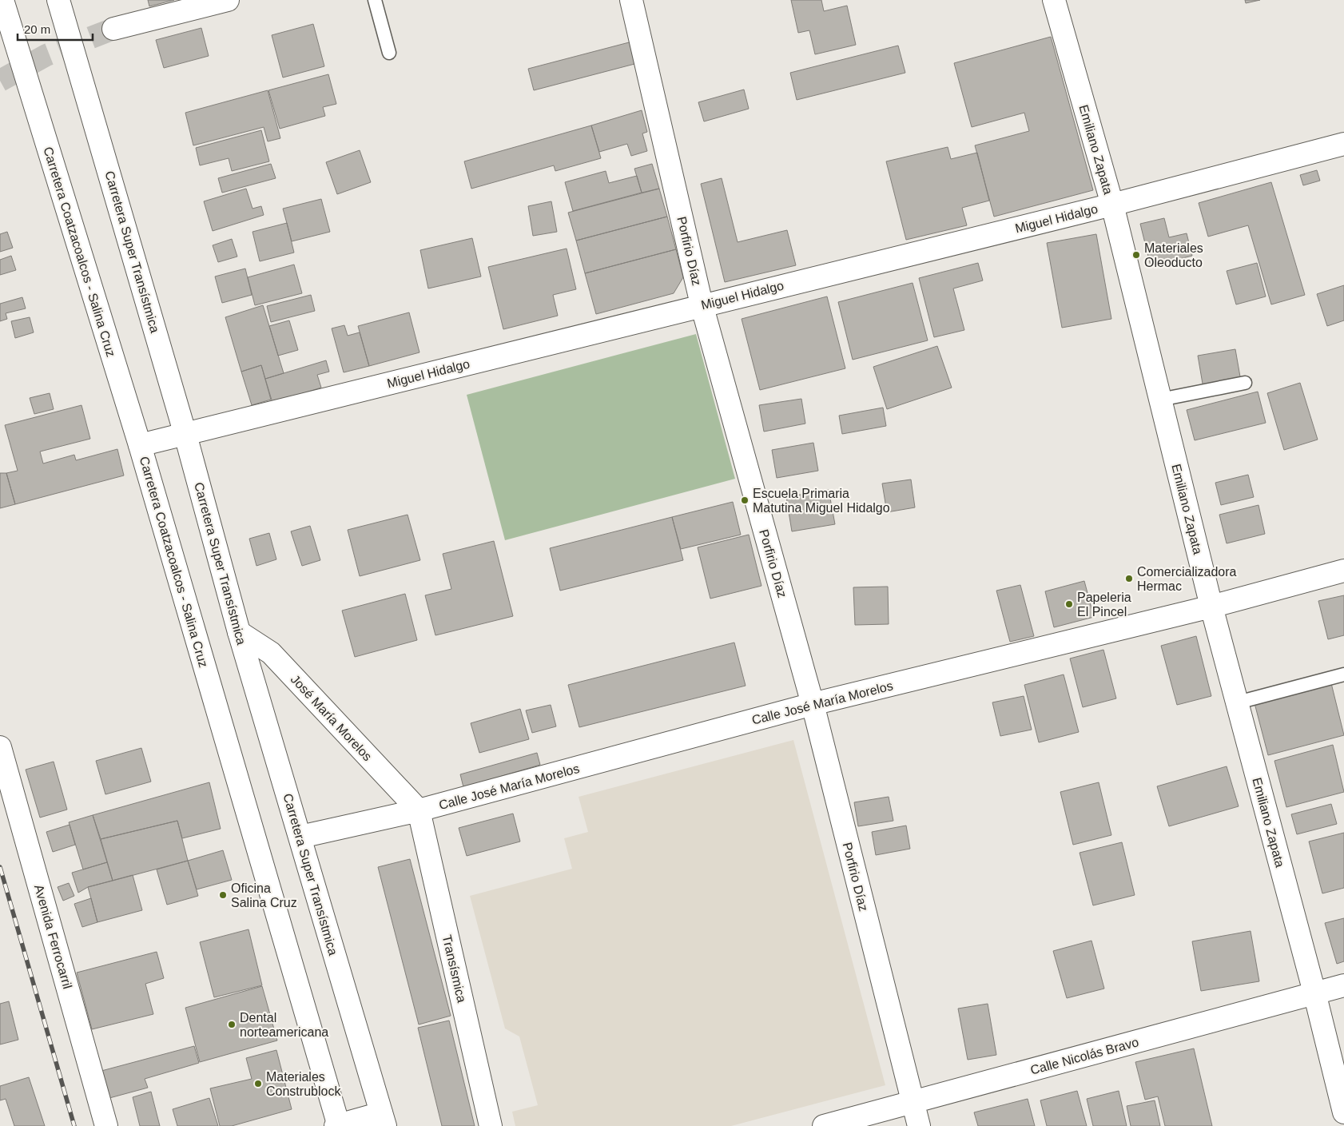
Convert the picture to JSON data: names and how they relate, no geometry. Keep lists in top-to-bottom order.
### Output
{
  "streets": {
    "street": [
      "Emiliano Zapata",
      "Miguel Hidalgo",
      "Porfirio Díaz",
      "Carretera Coatzacoalcos - Salina Cruz",
      "Carretera Super Transístmica",
      "Calle José María Morelos",
      "José María Morelos",
      "Avenida Ferrocarril",
      "Transísmica",
      "Calle Nicolás Bravo"
    ]
  },
  "crossings": [
    ["Emiliano Zapata", "Miguel Hidalgo"],
    ["Emiliano Zapata", "Calle José María Morelos"],
    ["Emiliano Zapata", "Calle Nicolás Bravo"],
    ["Miguel Hidalgo", "Porfirio Díaz"],
    ["Miguel Hidalgo", "Carretera Coatzacoalcos - Salina Cruz"],
    ["Miguel Hidalgo", "Carretera Super Transístmica"],
    ["Porfirio Díaz", "Calle José María Morelos"],
    ["Porfirio Díaz", "Calle Nicolás Bravo"],
    ["Carretera Super Transístmica", "Calle José María Morelos"],
    ["Carretera Super Transístmica", "José María Morelos"],
    ["Calle José María Morelos", "José María Morelos"],
    ["Calle José María Morelos", "Transísmica"],
    ["José María Morelos", "Transísmica"]
  ],
  "places": [
    "Materiales Oleoducto",
    "Escuela Primaria Matutina Miguel Hidalgo",
    "Comercializadora Hermac",
    "Papeleria El Pincel",
    "Oficina Salina Cruz",
    "Dental norteamericana",
    "Materiales Construblock"
  ],
  "scale_bar": "20 m"
}
